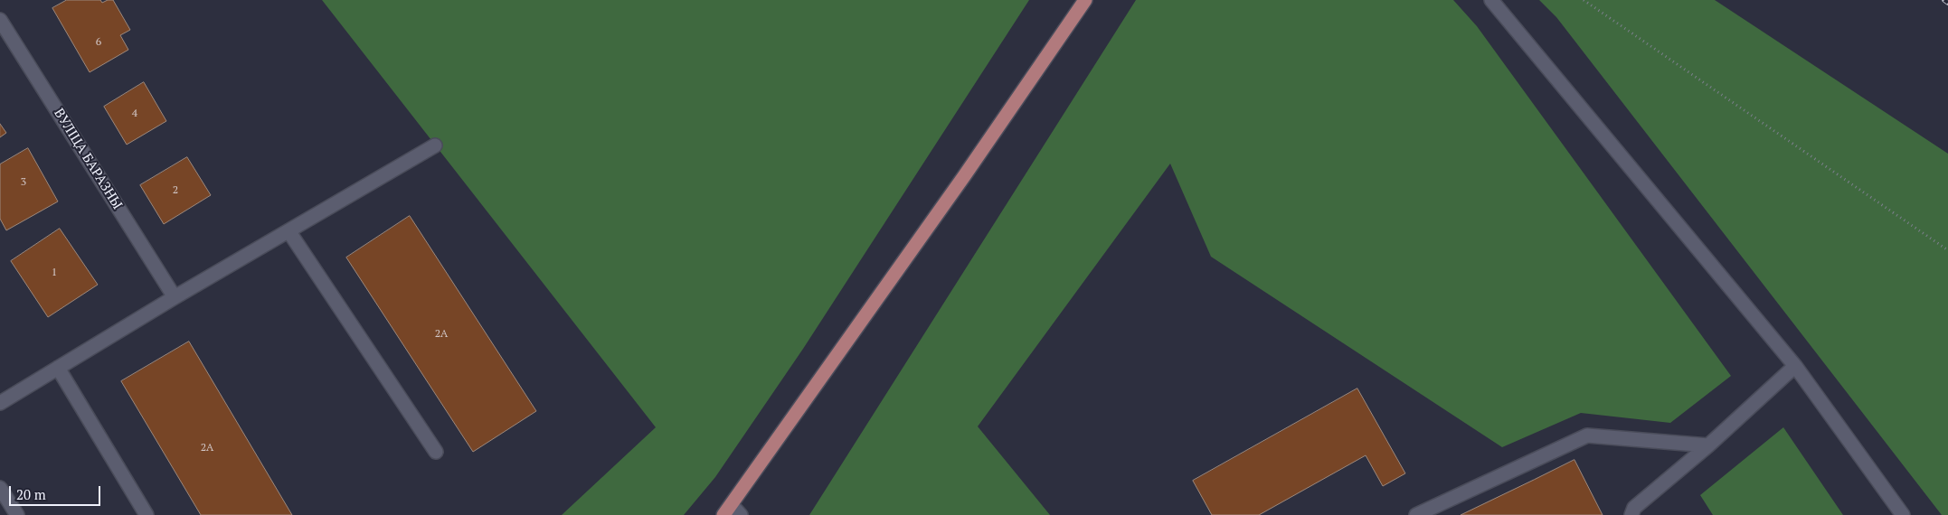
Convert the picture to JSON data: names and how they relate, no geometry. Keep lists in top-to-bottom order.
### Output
{
  "streets": {
    "street": ["ВУЛІЦА БАРАЗНЫ"]
  },
  "house_numbers": [
    "6",
    "4",
    "3",
    "2",
    "1",
    "2А",
    "2А"
  ],
  "scale_bar": "20 m"
}
